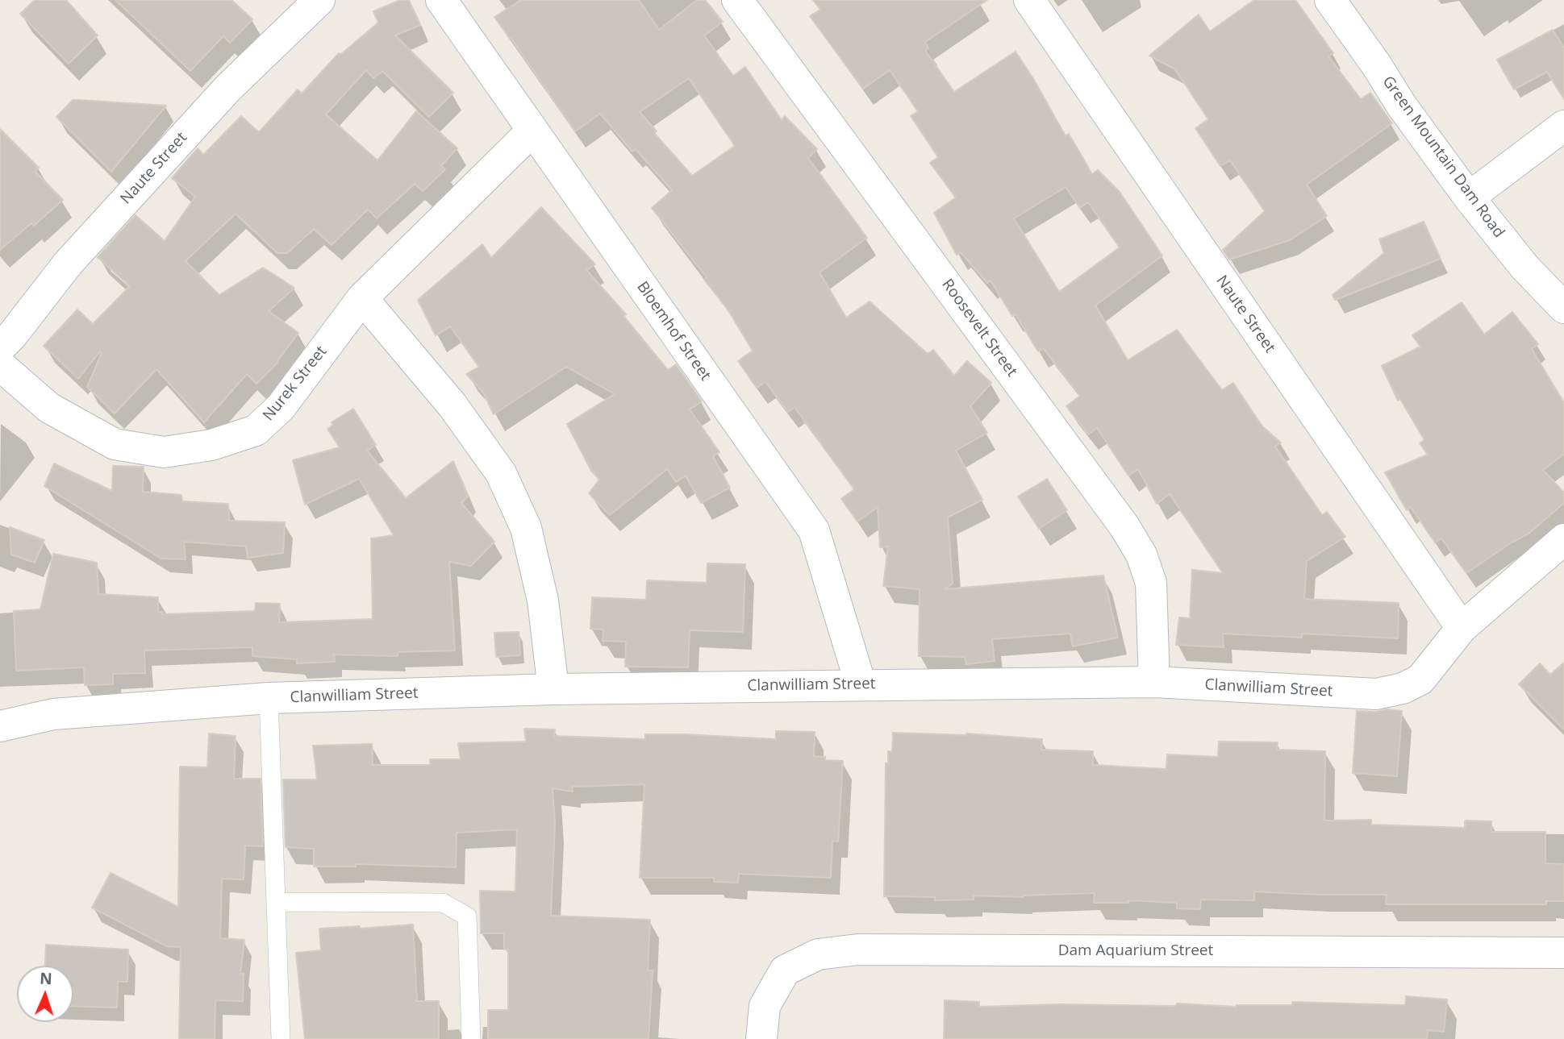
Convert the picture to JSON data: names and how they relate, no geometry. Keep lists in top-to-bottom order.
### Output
{
  "streets": {
    "street": [
      "Green Mountain Dam Road",
      "Naute Street",
      "Roosevelt Street",
      "Bloemhof Street",
      "Nurek Street",
      "Clanwilliam Street",
      "Dam Aquarium Street"
    ]
  },
  "crossings": [
    ["Naute Street", "Clanwilliam Street"],
    ["Roosevelt Street", "Clanwilliam Street"],
    ["Bloemhof Street", "Nurek Street"],
    ["Bloemhof Street", "Clanwilliam Street"]
  ],
  "north": "top"
}
